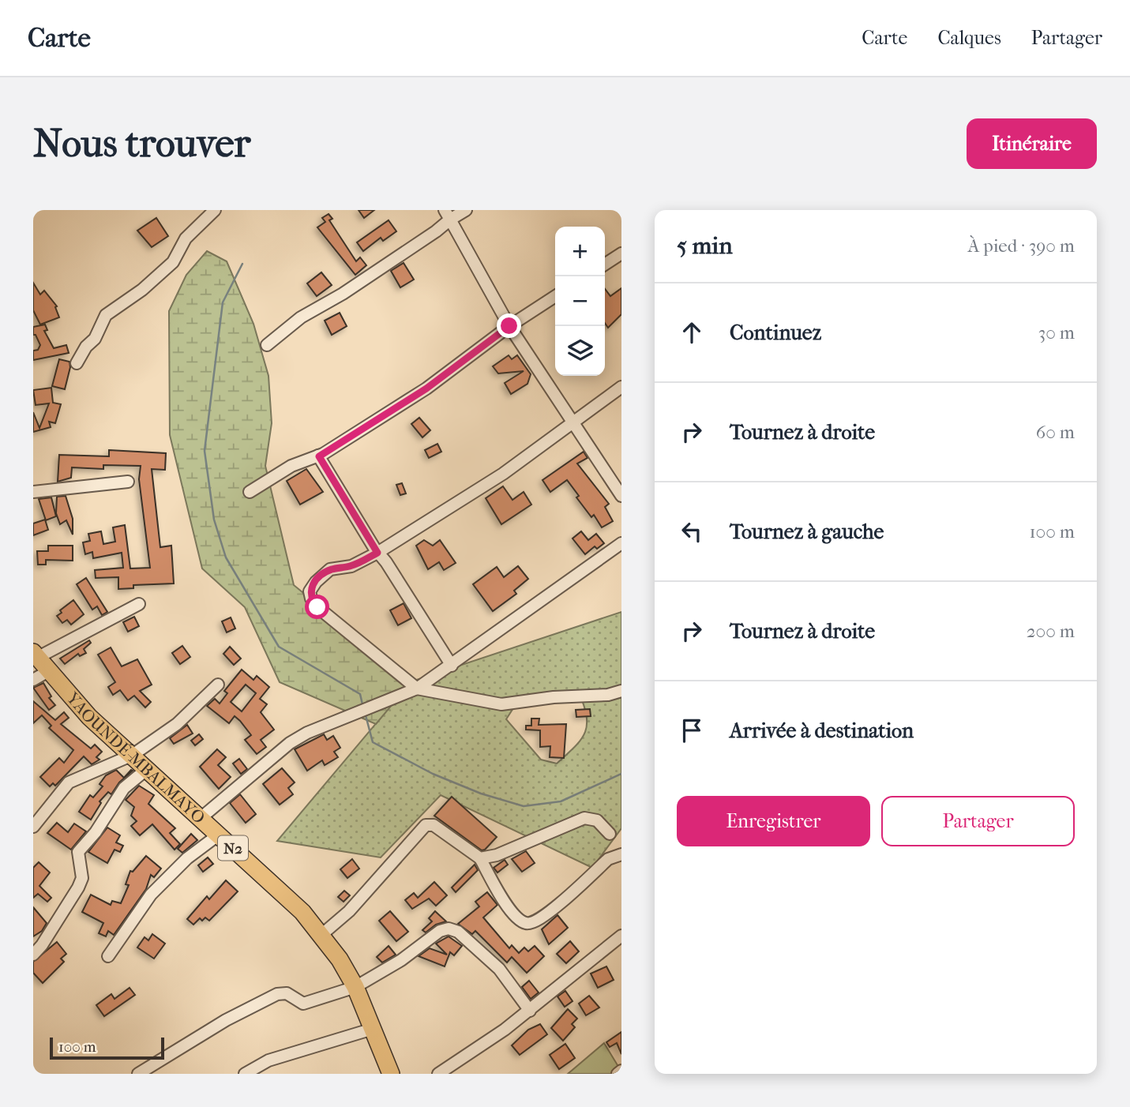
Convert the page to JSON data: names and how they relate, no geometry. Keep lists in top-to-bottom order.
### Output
{
  "streets": {
    "highway": ["YAOUNDÉ-MBALMAYO", "N2"]
  },
  "scale_bar": "100 m",
  "page": {
    "header": "Carte",
    "nav": ["Carte", "Calques", "Partager"],
    "buttons": [
      "Itinéraire",
      ["Enregistrer", "Partager"]
    ],
    "title": "Nous trouver",
    "heading": ["5 min", "À pied · 390 m"],
    "map_buttons": ["+", "−"],
    "list": [
      ["Continuez", "30 m"],
      ["Tournez à droite", "60 m"],
      ["Tournez à gauche", "100 m"],
      ["Tournez à droite", "200 m"],
      "Arrivée à destination"
    ],
    "scale": "100 m"
  }
}
